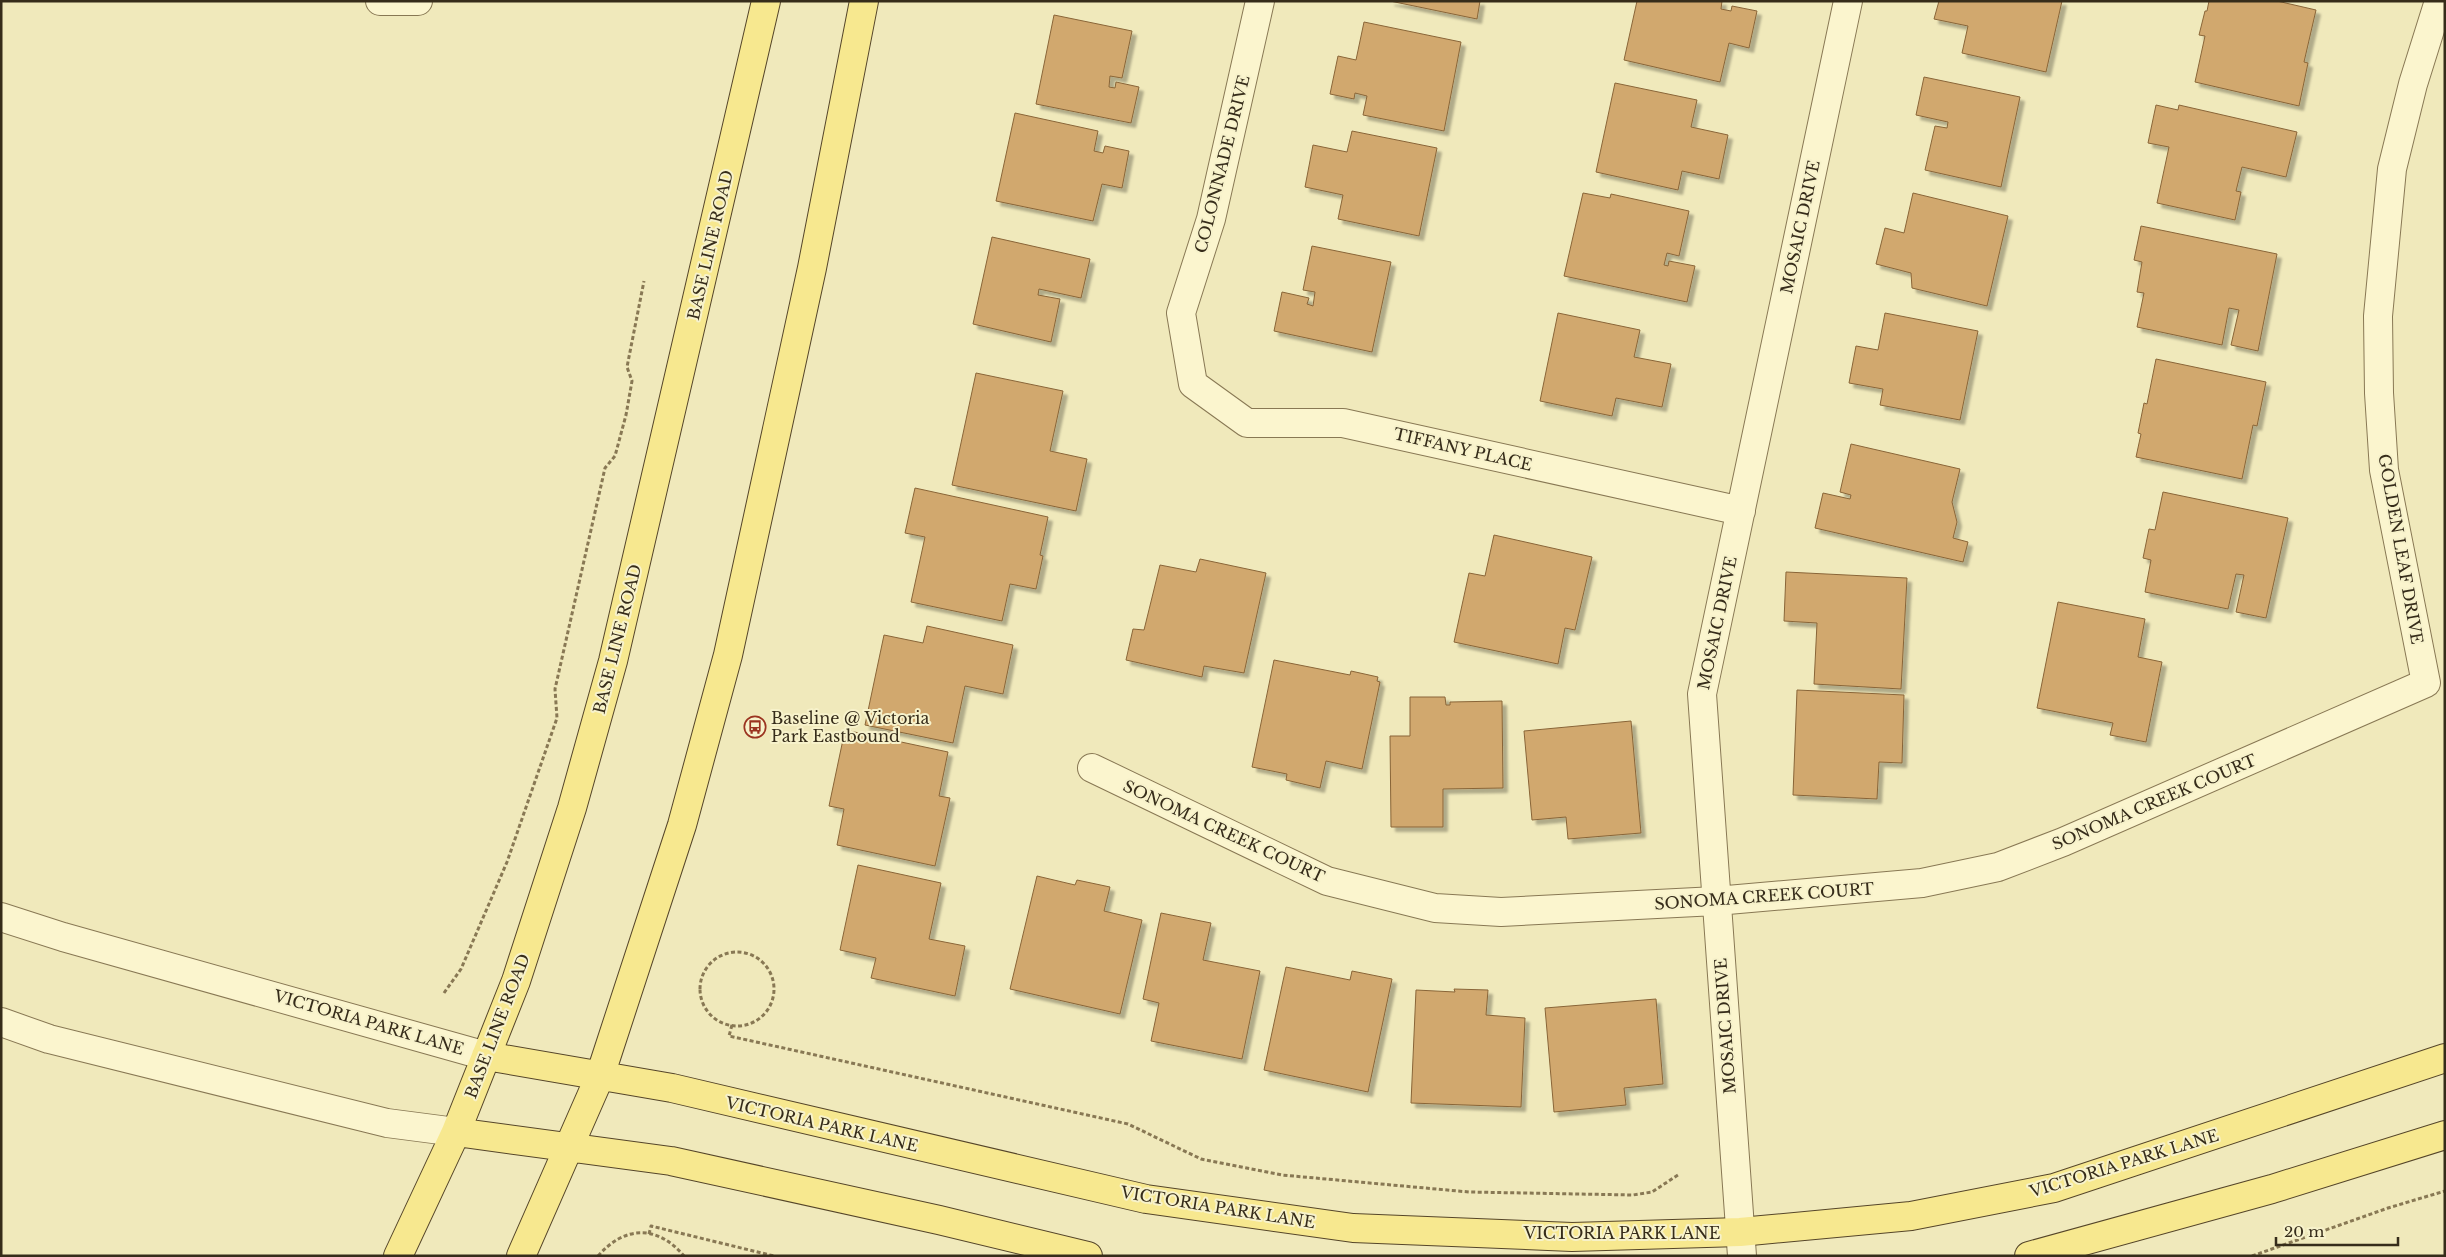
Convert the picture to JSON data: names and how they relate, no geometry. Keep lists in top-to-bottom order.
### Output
{
  "streets": {
    "main road": ["BASE LINE ROAD", "VICTORIA PARK LANE"],
    "street": [
      "COLONNADE DRIVE",
      "MOSAIC DRIVE",
      "TIFFANY PLACE",
      "GOLDEN LEAF DRIVE",
      "SONOMA CREEK COURT"
    ]
  },
  "crossings": [
    ["COLONNADE DRIVE", "TIFFANY PLACE"],
    ["MOSAIC DRIVE", "TIFFANY PLACE"],
    ["MOSAIC DRIVE", "SONOMA CREEK COURT"],
    ["MOSAIC DRIVE", "VICTORIA PARK LANE"],
    ["BASE LINE ROAD", "VICTORIA PARK LANE"],
    ["GOLDEN LEAF DRIVE", "SONOMA CREEK COURT"]
  ],
  "places": {
    "bus stop": ["Baseline @ Victoria Park Eastbound"]
  },
  "scale_bar": "20 m"
}
